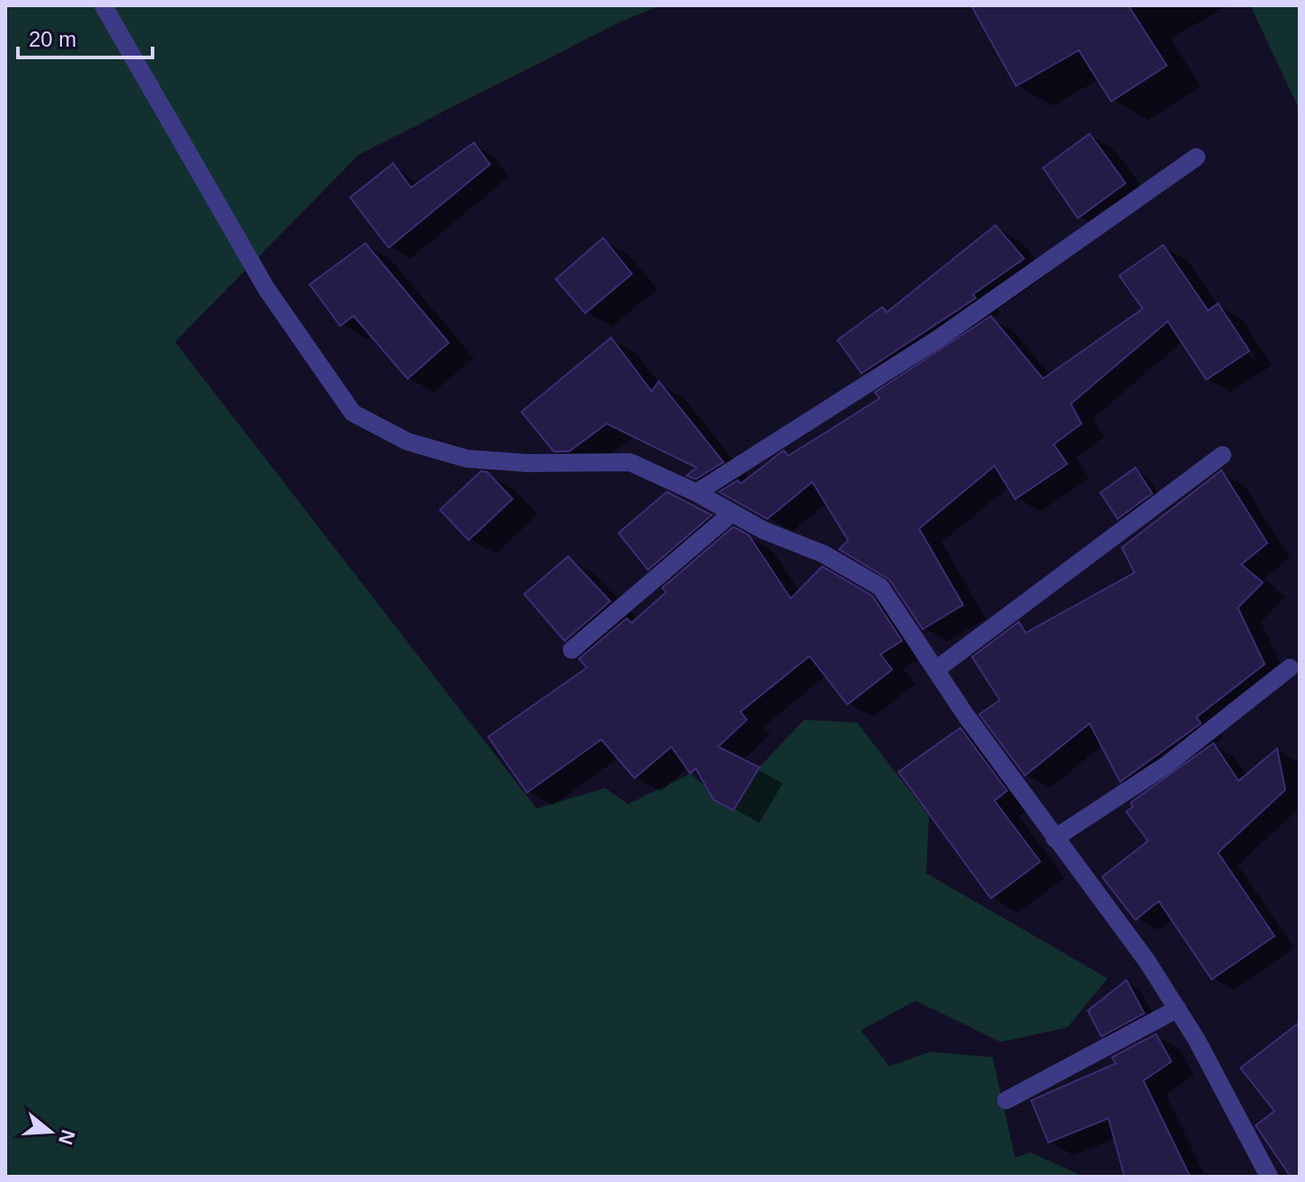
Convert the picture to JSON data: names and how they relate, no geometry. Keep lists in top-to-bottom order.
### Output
{
  "scale_bar": "20 m",
  "north": "right"
}
